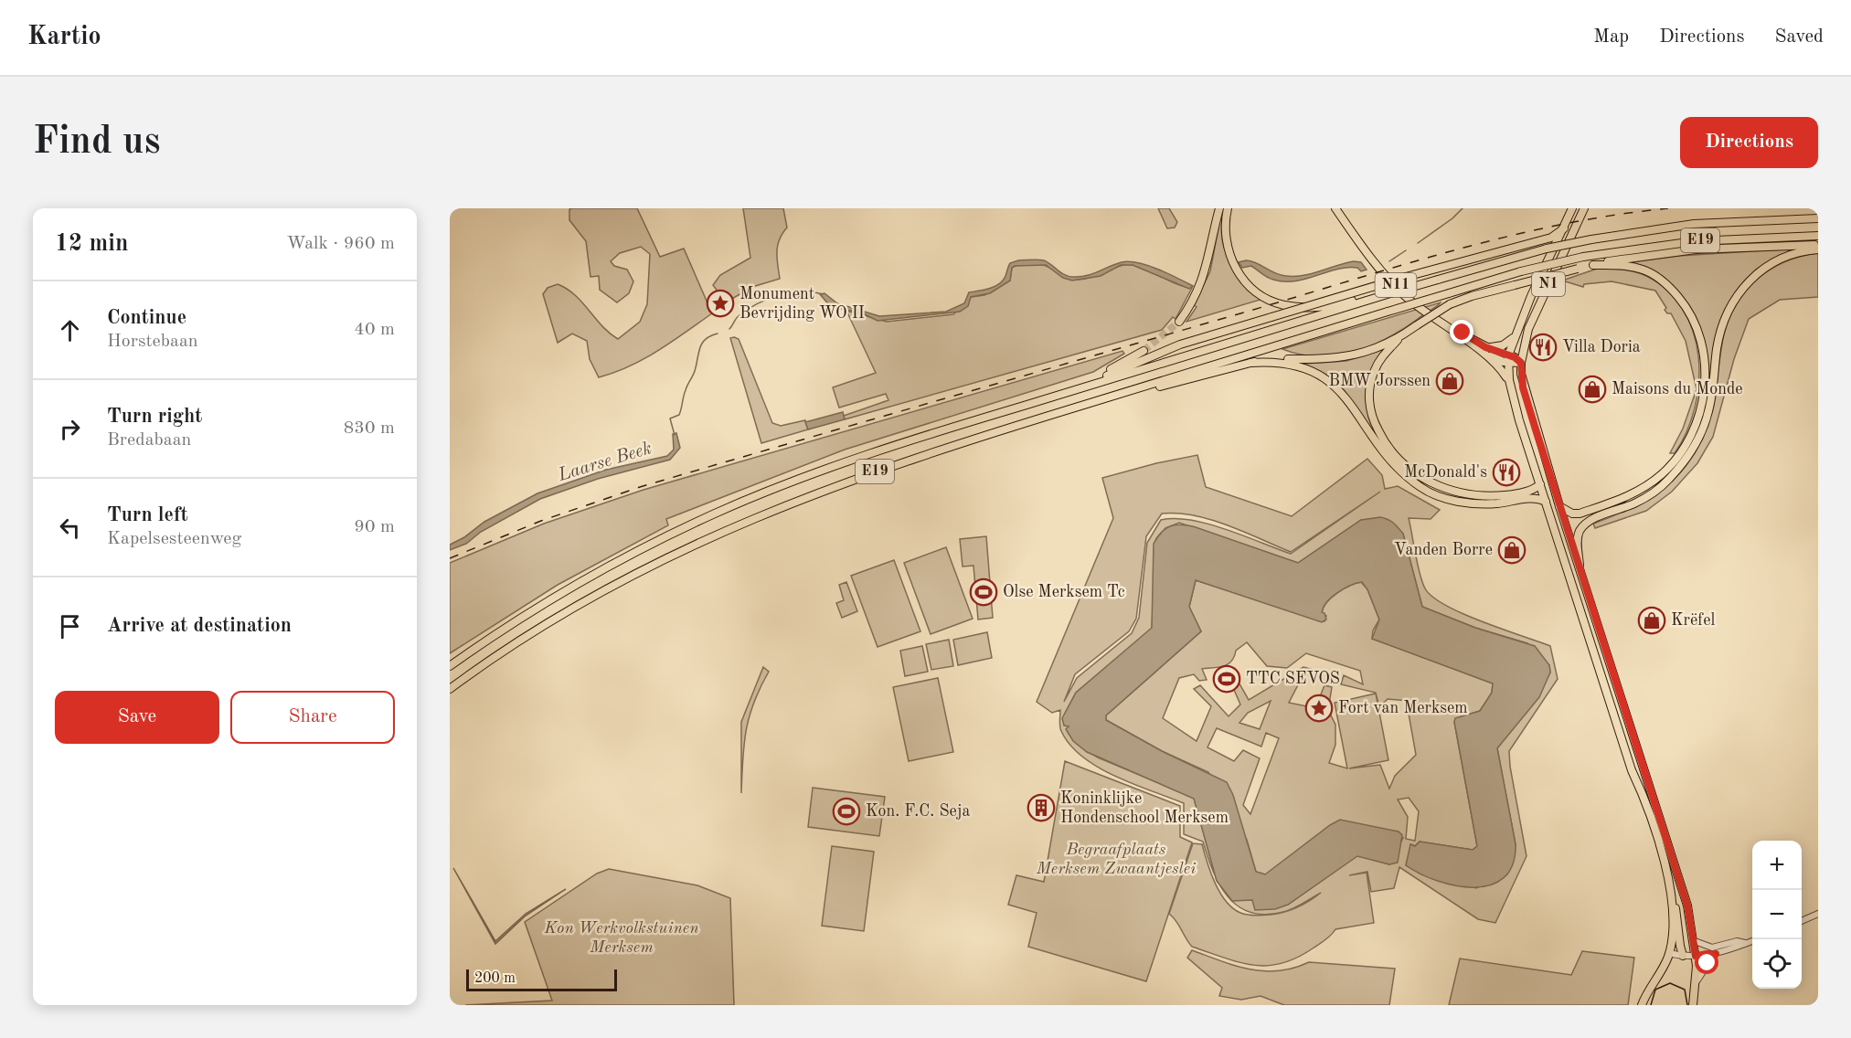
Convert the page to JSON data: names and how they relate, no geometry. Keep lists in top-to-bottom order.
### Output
{
  "streets": {
    "highway": ["E19"],
    "main road": ["N1", "N11"]
  },
  "crossings": [
    ["N1", "N11"]
  ],
  "water": ["Laarse Beek"],
  "parks": ["Begraafplaats Merksem Zwaantjeslei", "Kon Werkvolkstuinen Merksem"],
  "places": {
    "place": ["Monument Bevrijding WO II", "Fort van Merksem"],
    "restaurant": ["Villa Doria", "McDonald's"],
    "shop": [
      "BMW Jorssen",
      "Maisons du Monde",
      "Vanden Borre",
      "Krëfel"
    ],
    "sports": ["Olse Merksem Tc", "TTC SEVOS", "Kon. F.C. Seja"],
    "building": ["Koninklijke Hondenschool Merksem"]
  },
  "scale_bar": "200 m",
  "page": {
    "header": "Kartio",
    "nav": ["Map", "Directions", "Saved"],
    "buttons": [
      "Directions",
      ["Save", "Share"]
    ],
    "title": "Find us",
    "heading": ["12 min", "Walk · 960 m"],
    "list": [
      ["Continue", "Horstebaan", "40 m"],
      ["Turn right", "Bredabaan", "830 m"],
      ["Turn left", "Kapelsesteenweg", "90 m"],
      "Arrive at destination"
    ],
    "map_buttons": ["+", "−"],
    "scale": "200 m"
  }
}
